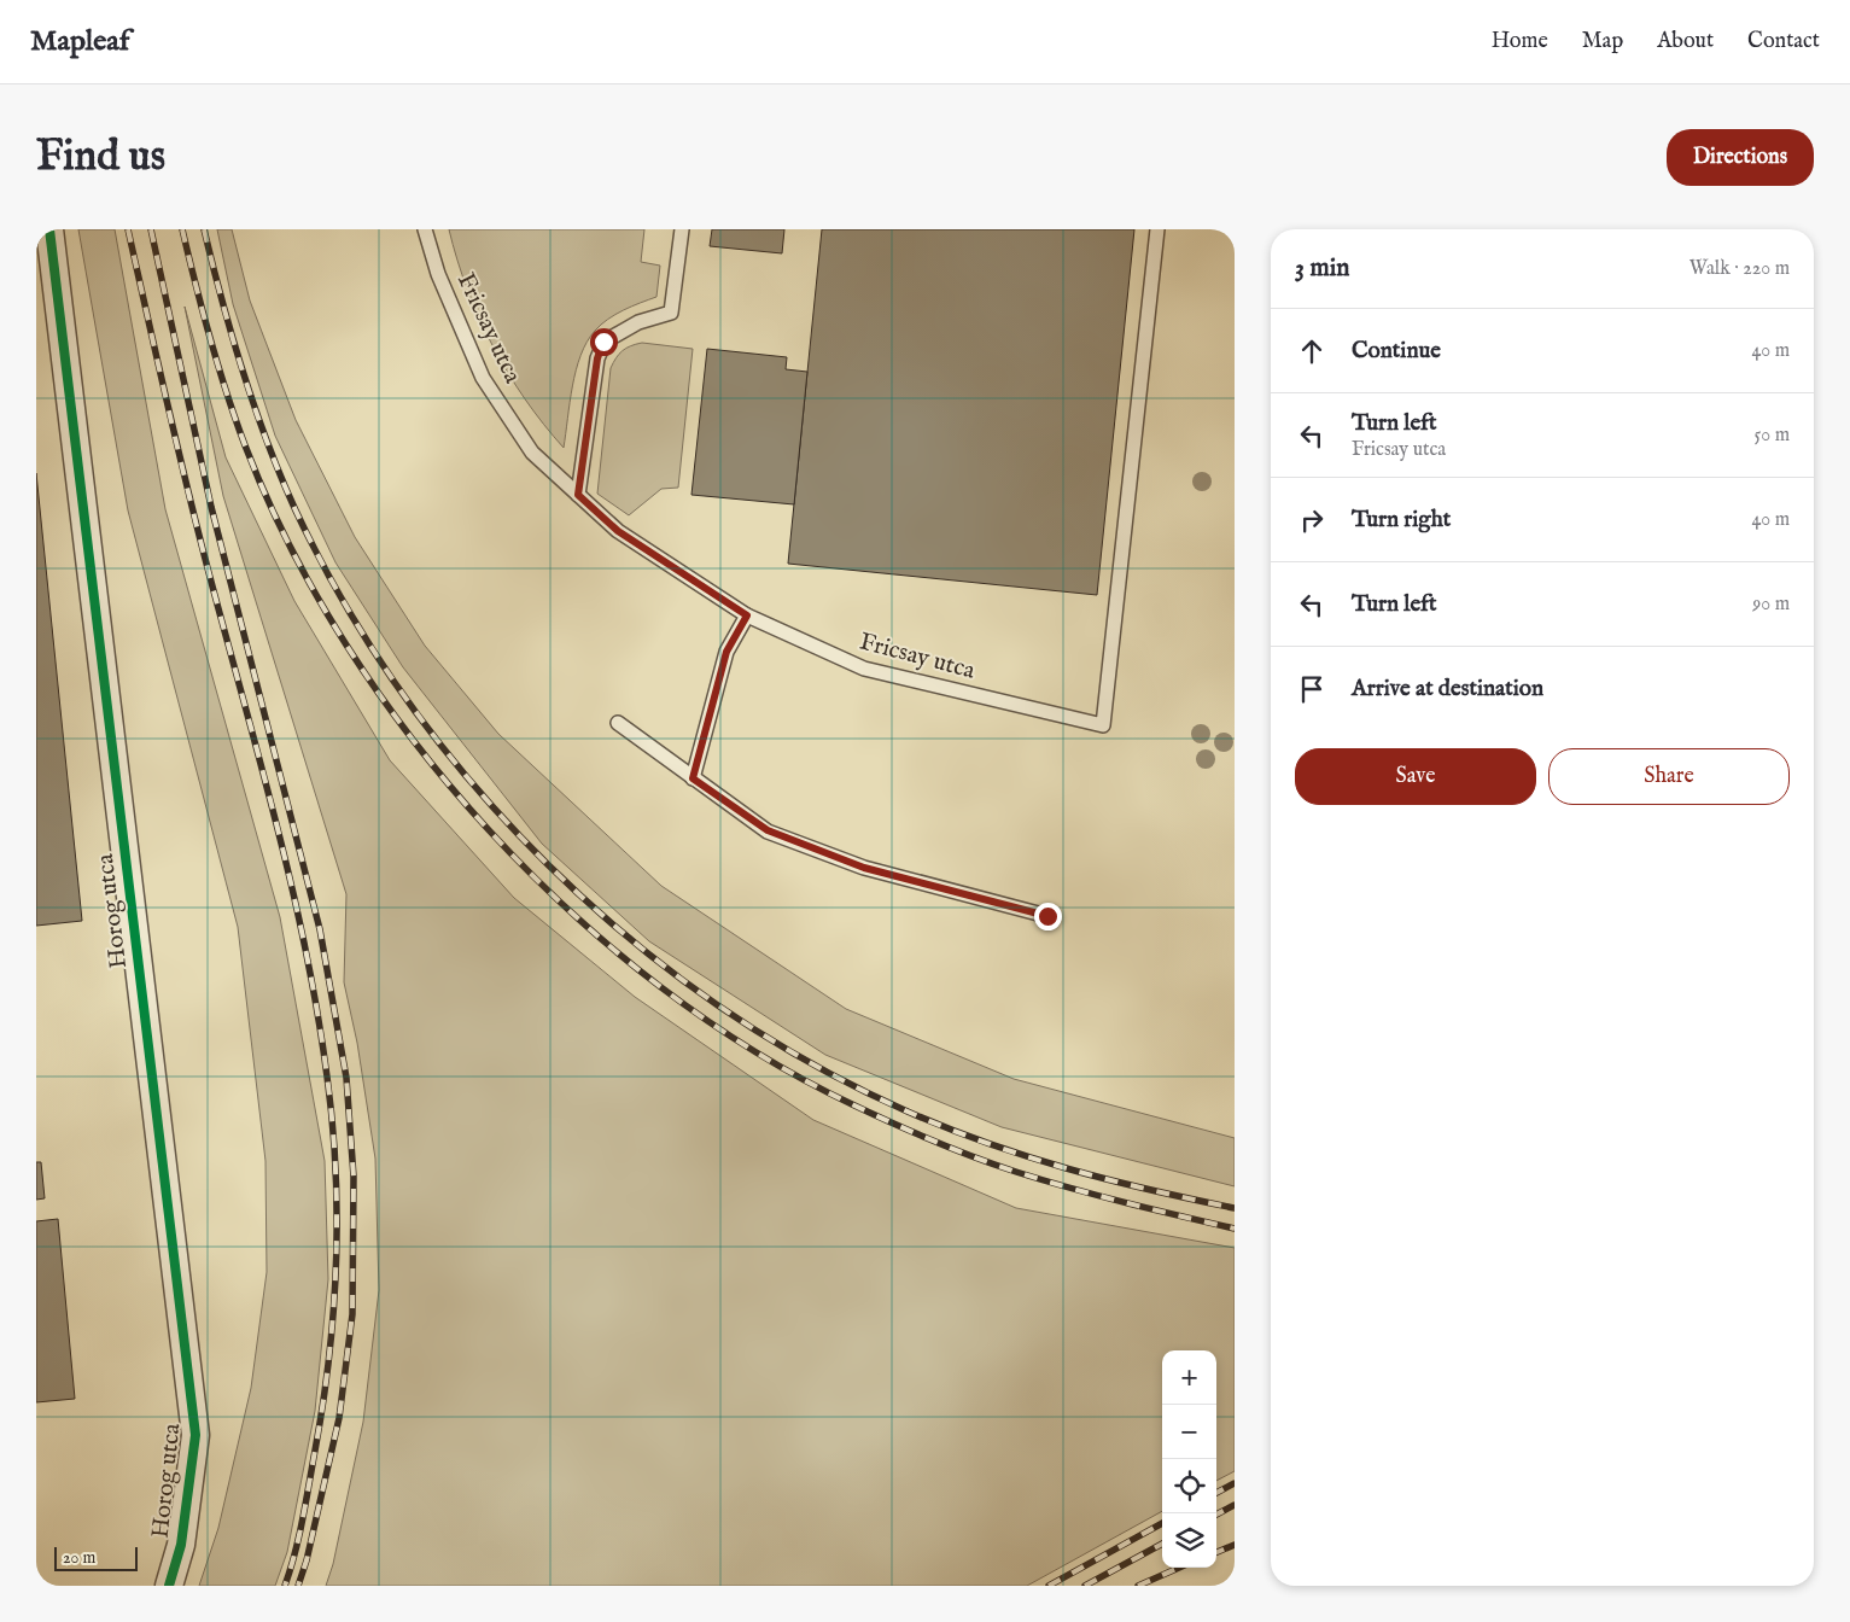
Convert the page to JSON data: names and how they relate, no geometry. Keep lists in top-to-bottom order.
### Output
{
  "streets": {
    "street": ["Horog utca"],
    "lane": ["Fricsay utca"]
  },
  "scale_bar": "20 m",
  "page": {
    "header": "Mapleaf",
    "nav": [
      "Home",
      "Map",
      "About",
      "Contact"
    ],
    "buttons": [
      "Directions",
      ["Save", "Share"]
    ],
    "title": "Find us",
    "heading": ["3 min", "Walk · 220 m"],
    "list": [
      ["Continue", "40 m"],
      ["Turn left", "Fricsay utca", "50 m"],
      ["Turn right", "40 m"],
      ["Turn left", "90 m"],
      "Arrive at destination"
    ],
    "map_buttons": ["+", "−"],
    "scale": "20 m"
  }
}
